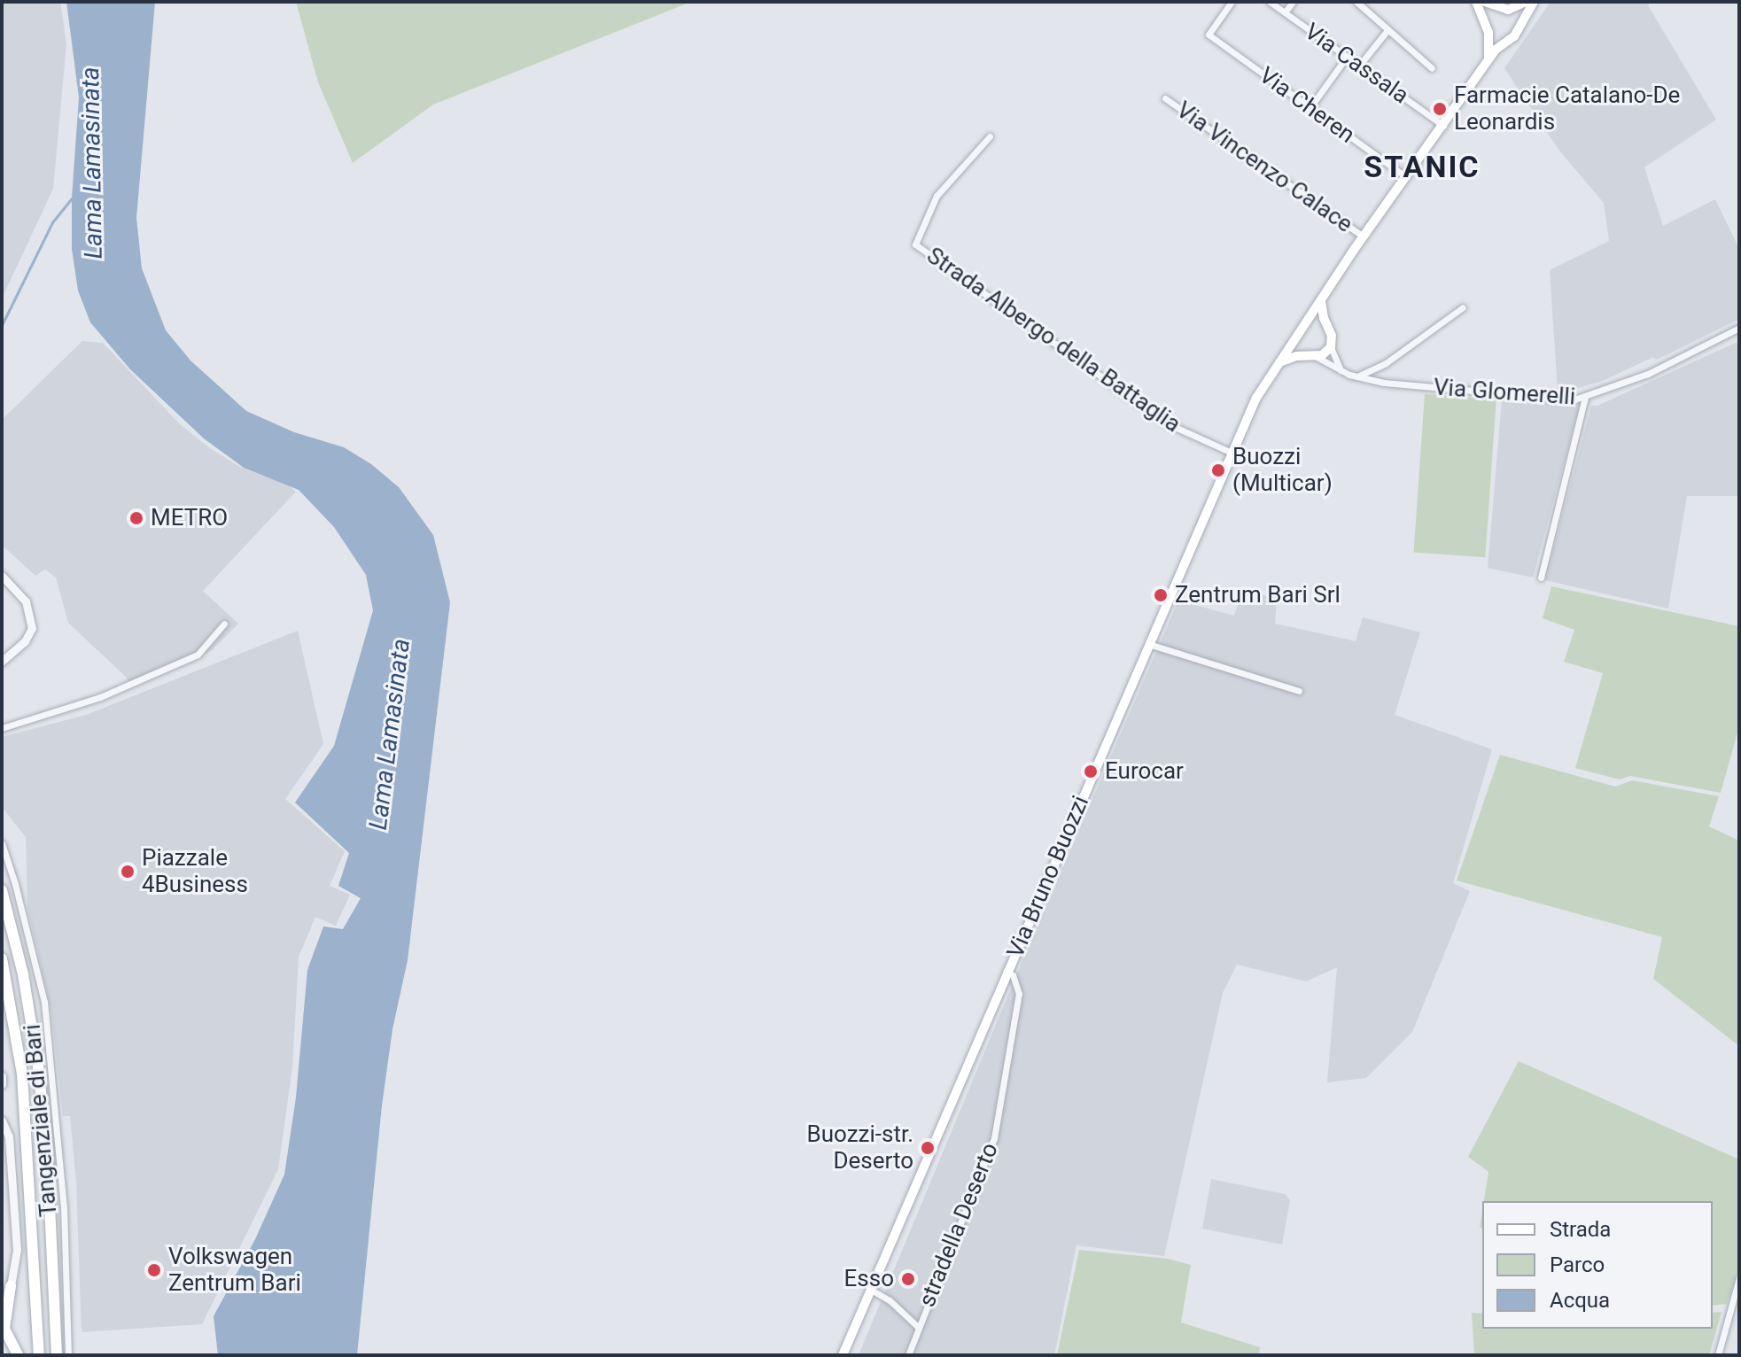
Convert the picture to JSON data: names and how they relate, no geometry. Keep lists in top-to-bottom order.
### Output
{
  "streets": {
    "highway": ["Tangenziale di Bari"],
    "main road": ["Via Bruno Buozzi"],
    "street": [
      "Via Cassala",
      "Via Cheren",
      "Via Vincenzo Calace",
      "Strada Albergo della Battaglia",
      "Via Glomerelli",
      "stradella Deserto"
    ]
  },
  "crossings": [
    ["Strada Albergo della Battaglia", "Via Bruno Buozzi"],
    ["Via Glomerelli", "Via Bruno Buozzi"],
    ["Via Bruno Buozzi", "stradella Deserto"]
  ],
  "districts": ["STANIC"],
  "water": ["Lama Lamasinata"],
  "places": [
    "Farmacie Catalano-De Leonardis",
    "Buozzi (Multicar)",
    "METRO",
    "Zentrum Bari Srl",
    "Eurocar",
    "Piazzale 4Business",
    "Buozzi-str. Deserto",
    "Volkswagen Zentrum Bari",
    "Esso"
  ],
  "legend": ["Strada", "Parco", "Acqua"]
}
